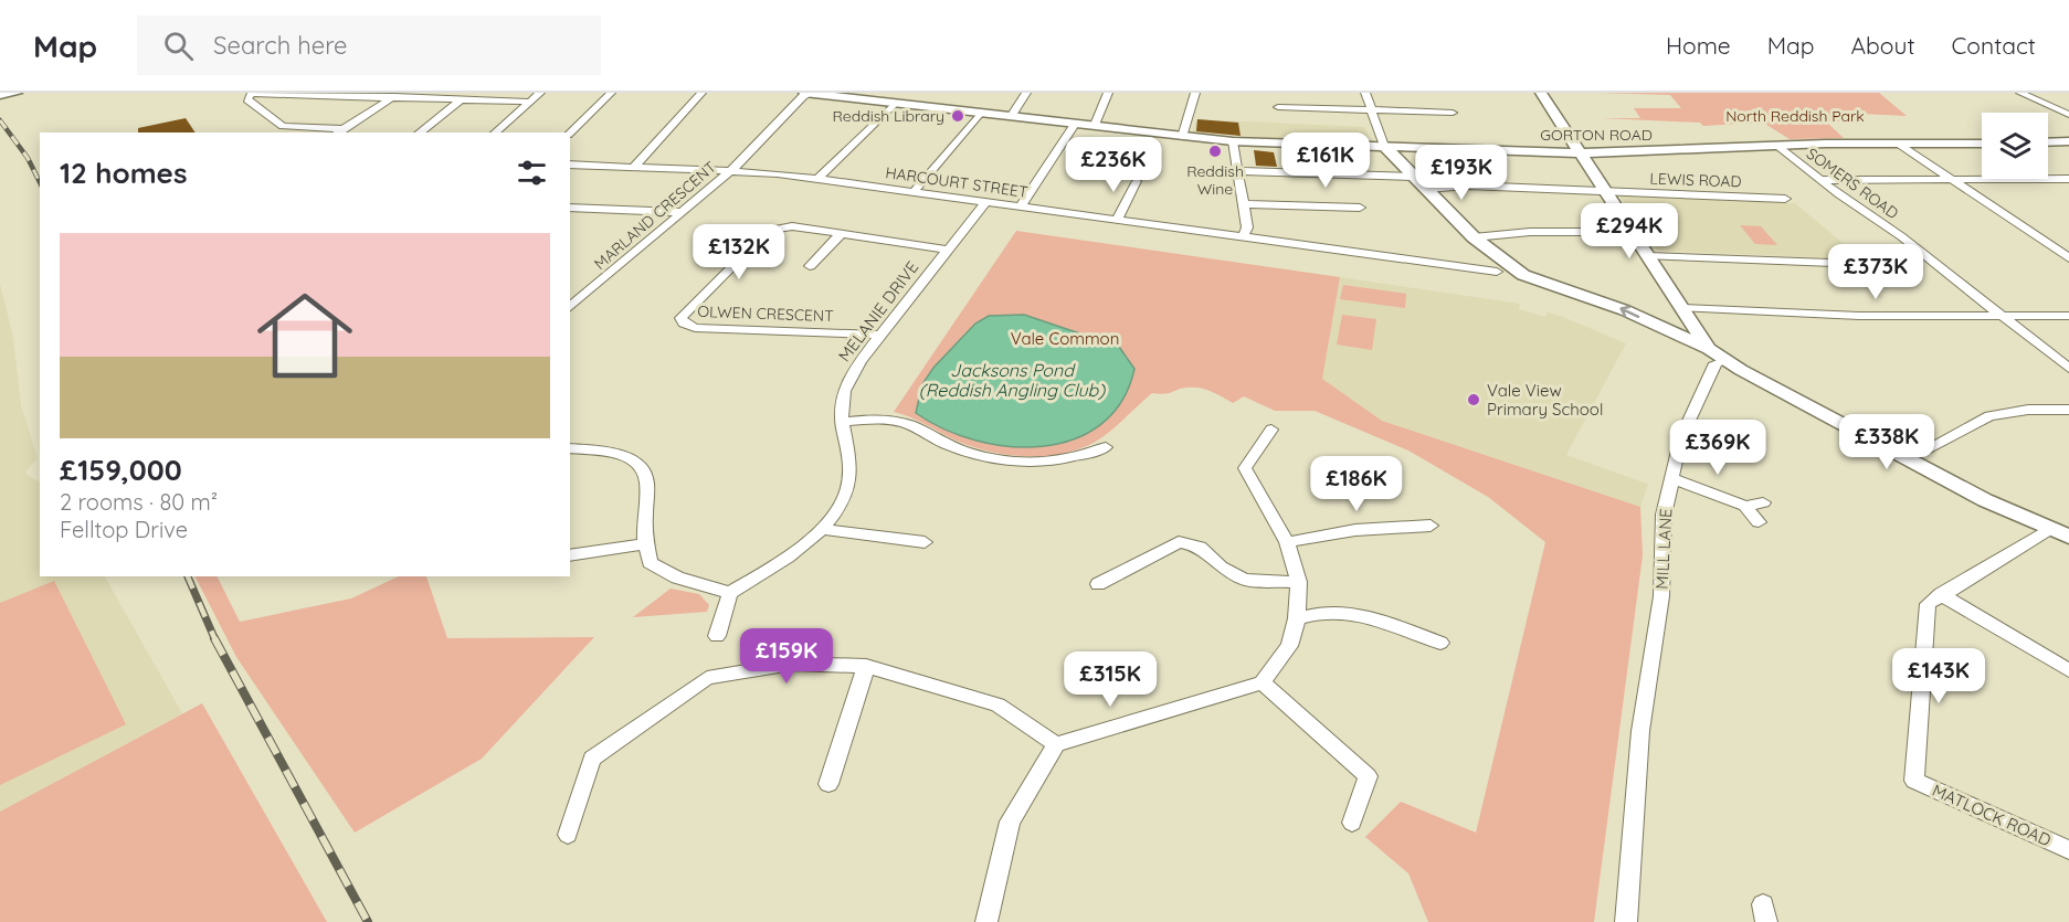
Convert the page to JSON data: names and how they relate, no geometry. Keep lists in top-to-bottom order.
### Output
{
  "streets": {
    "main road": ["GORTON ROAD"],
    "street": [
      "LEWIS ROAD",
      "HARCOURT STREET",
      "SOMERS ROAD",
      "MARLAND CRESCENT",
      "MELANIE DRIVE",
      "OLWEN CRESCENT",
      "MILL LANE",
      "MATLOCK ROAD"
    ]
  },
  "crossings": [
    ["GORTON ROAD", "SOMERS ROAD"],
    ["GORTON ROAD", "MARLAND CRESCENT"],
    ["HARCOURT STREET", "MARLAND CRESCENT"],
    ["HARCOURT STREET", "MELANIE DRIVE"],
    ["MELANIE DRIVE", "OLWEN CRESCENT"]
  ],
  "water": ["Jacksons Pond (Reddish Angling Club)"],
  "parks": ["North Reddish Park", "Vale Common"],
  "places": ["Reddish Library", "Reddish Wine", "Vale View Primary School"],
  "page": {
    "header": "Map",
    "search": "Search here",
    "nav": [
      "Home",
      "Map",
      "About",
      "Contact"
    ],
    "price": [
      "£161K",
      "£236K",
      "£193K",
      "£294K",
      "£132K",
      "£373K",
      "£338K",
      "£369K",
      "£186K",
      "£159K",
      "£143K",
      "£315K"
    ],
    "heading": "12 homes",
    "list": [
      {
        "name": "£159,000",
        "note": "2 rooms · 80 m² · Felltop Drive"
      }
    ]
  }
}
